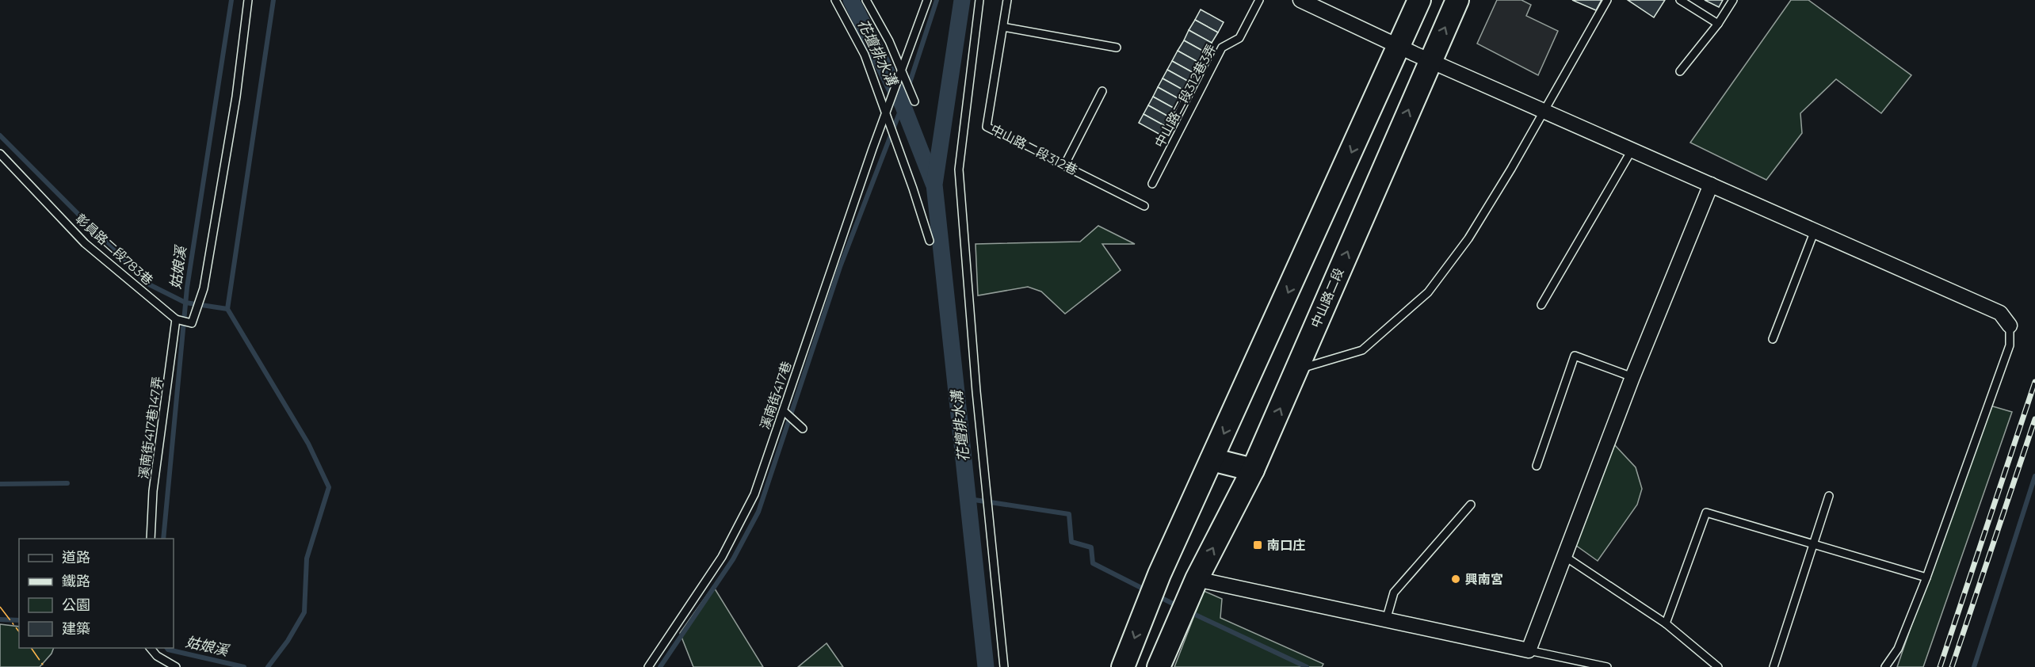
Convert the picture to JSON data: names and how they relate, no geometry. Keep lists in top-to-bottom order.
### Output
{
  "streets": {
    "main road": ["中山路二段"],
    "lane": [
      "中山路二段312巷3弄",
      "中山路二段312巷",
      "彰員路二段783巷",
      "溪南街417巷",
      "溪南街417巷147弄"
    ]
  },
  "crossings": [
    ["彰員路二段783巷", "溪南街417巷147弄"]
  ],
  "water": ["花壇排水溝", "姑娘溪"],
  "places": {
    "transit": ["南口庄"],
    "other": ["興南宮"]
  },
  "legend": [
    "道路",
    "鐵路",
    "公園",
    "建築"
  ]
}
